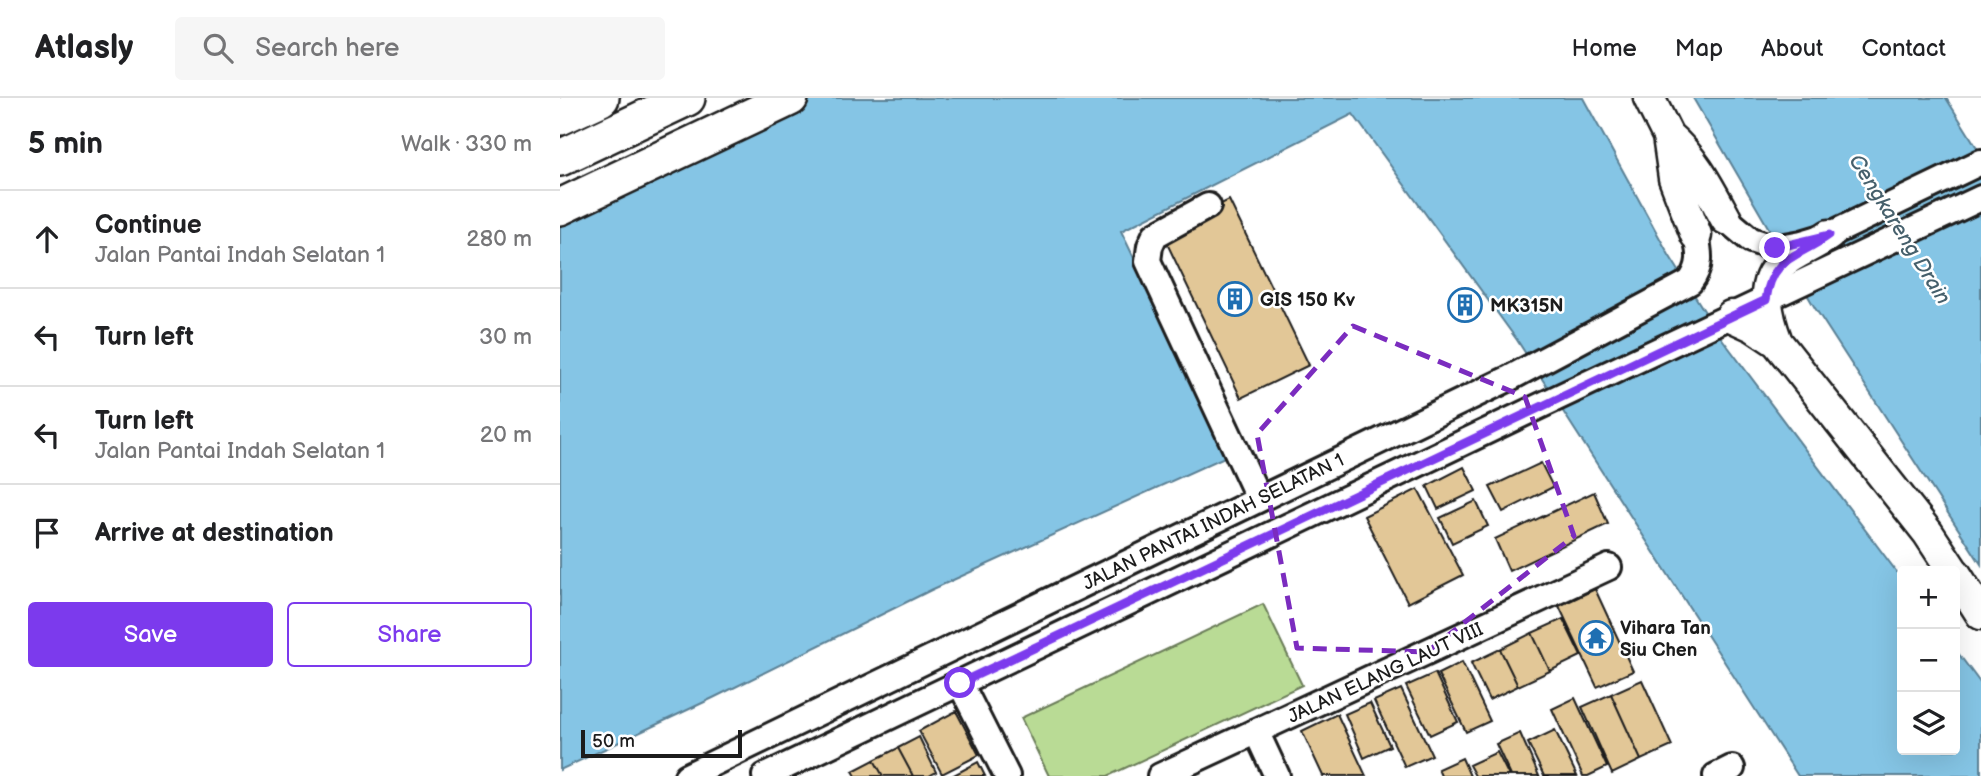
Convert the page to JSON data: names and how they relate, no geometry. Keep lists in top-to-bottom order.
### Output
{
  "streets": {
    "street": ["JALAN PANTAI INDAH SELATAN 1", "JALAN ELANG LAUT VIII"]
  },
  "water": ["Cengkareng Drain"],
  "places": {
    "building": ["GIS 150 Kv", "MK315N"],
    "temple": ["Vihara Tan Siu Chen"]
  },
  "scale_bar": "50 m",
  "page": {
    "header": "Atlasly",
    "search": "Search here",
    "nav": [
      "Home",
      "Map",
      "About",
      "Contact"
    ],
    "heading": ["5 min", "Walk · 330 m"],
    "list": [
      ["Continue", "Jalan Pantai Indah Selatan 1", "280 m"],
      ["Turn left", "30 m"],
      ["Turn left", "Jalan Pantai Indah Selatan 1", "20 m"],
      "Arrive at destination"
    ],
    "map_buttons": ["+", "−"],
    "buttons": ["Save", "Share"],
    "scale": "50 m"
  }
}
